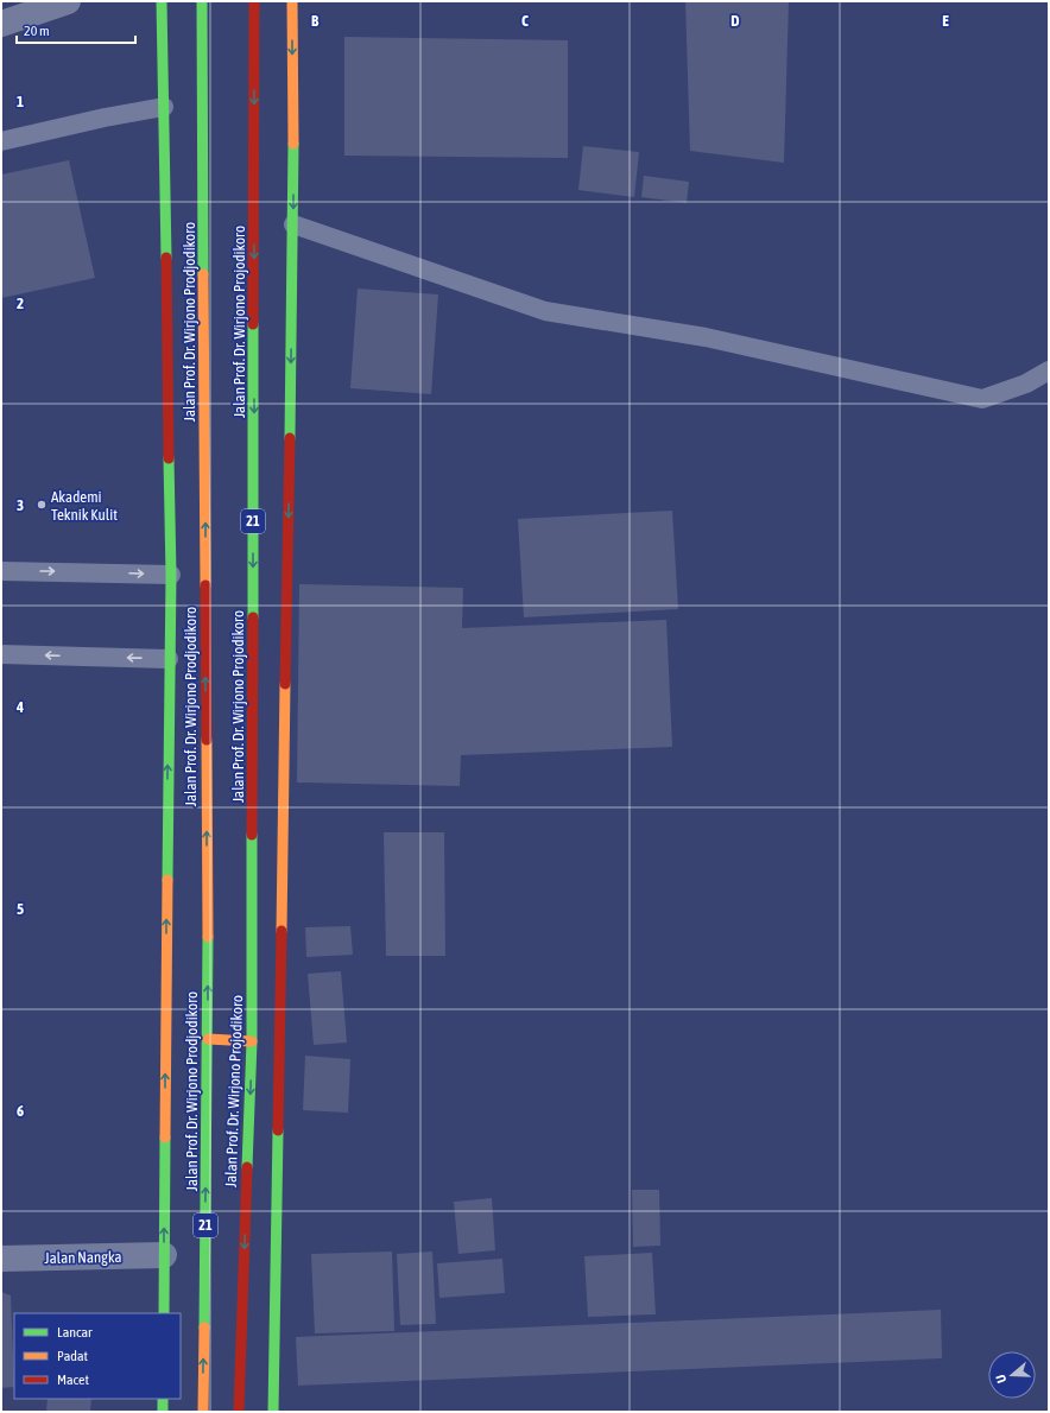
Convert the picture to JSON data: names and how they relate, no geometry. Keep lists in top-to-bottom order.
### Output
{
  "streets": {
    "main road": ["Jalan Prof. Dr. Wirjono Prodjodikoro", "Jalan Prof. Dr. Wirjono Projodikoro", "21"],
    "street": ["Jalan Nangka"]
  },
  "places": ["Akademi Teknik Kulit"],
  "legend": ["Lancar", "Padat", "Macet"],
  "scale_bar": "20 m",
  "north": "left",
  "grid": {
    "columns": [
      "B",
      "C",
      "D",
      "E"
    ],
    "rows": [
      "1",
      "2",
      "3",
      "4",
      "5",
      "6"
    ]
  }
}
